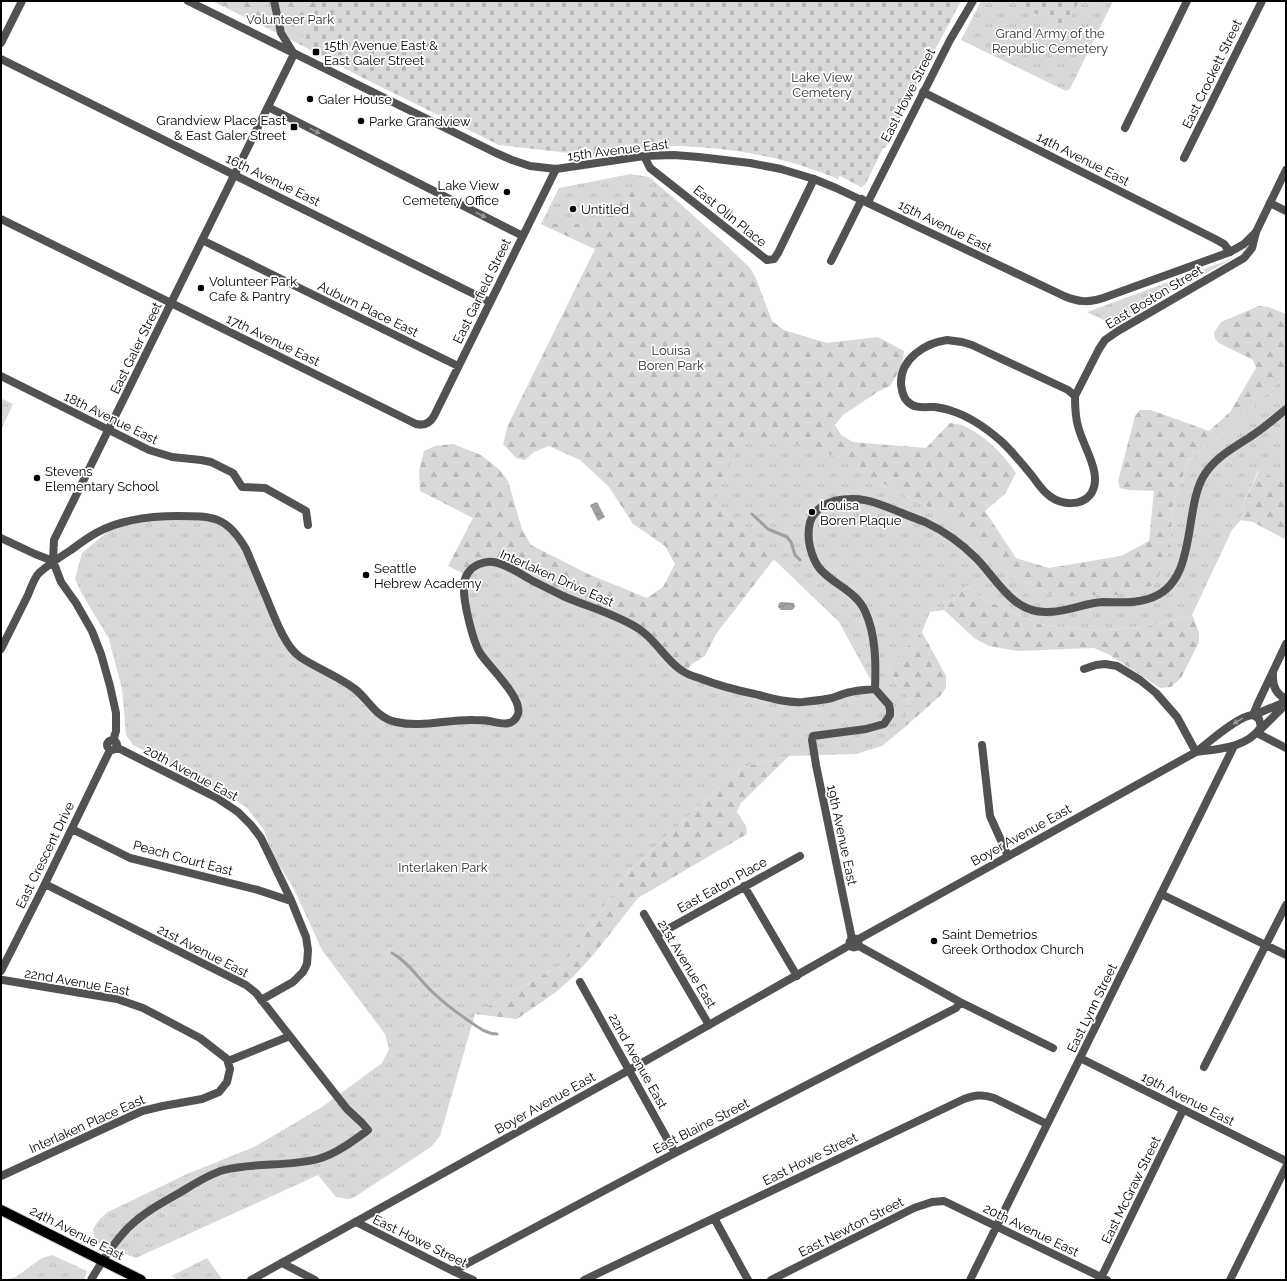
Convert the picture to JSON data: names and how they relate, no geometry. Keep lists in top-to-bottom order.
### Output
{
  "streets": {
    "main road": ["24th Avenue East"],
    "street": [
      "East Crockett Street",
      "East Howe Street",
      "15th Avenue East",
      "14th Avenue East",
      "16th Avenue East",
      "East Olin Place",
      "East Garfield Street",
      "East Boston Street",
      "Auburn Place East",
      "17th Avenue East",
      "East Galer Street",
      "18th Avenue East",
      "Interlaken Drive East",
      "20th Avenue East",
      "19th Avenue East",
      "Boyer Avenue East",
      "East Crescent Drive",
      "Peach Court East",
      "East Eaton Place",
      "21st Avenue East",
      "22nd Avenue East",
      "East Lynn Street",
      "Interlaken Place East",
      "East Blaine Street",
      "East McGraw Street",
      "East Newton Street"
    ]
  },
  "crossings": [
    ["East Howe Street", "15th Avenue East"],
    ["East Howe Street", "14th Avenue East"],
    ["East Howe Street", "Boyer Avenue East"],
    ["East Howe Street", "East Lynn Street"],
    ["East Howe Street", "East Blaine Street"],
    ["15th Avenue East", "East Olin Place"],
    ["15th Avenue East", "East Garfield Street"],
    ["15th Avenue East", "East Boston Street"],
    ["15th Avenue East", "East Galer Street"],
    ["14th Avenue East", "East Boston Street"],
    ["16th Avenue East", "East Garfield Street"],
    ["16th Avenue East", "East Galer Street"],
    ["East Garfield Street", "Auburn Place East"],
    ["East Garfield Street", "17th Avenue East"],
    ["Auburn Place East", "East Galer Street"],
    ["17th Avenue East", "East Galer Street"],
    ["East Galer Street", "18th Avenue East"],
    ["East Galer Street", "Interlaken Drive East"],
    ["East Galer Street", "East Crescent Drive"],
    ["Interlaken Drive East", "19th Avenue East"],
    ["Interlaken Drive East", "East Crescent Drive"],
    ["20th Avenue East", "East Crescent Drive"],
    ["20th Avenue East", "Peach Court East"],
    ["20th Avenue East", "East Lynn Street"],
    ["20th Avenue East", "East McGraw Street"],
    ["20th Avenue East", "East Newton Street"],
    ["19th Avenue East", "Boyer Avenue East"],
    ["19th Avenue East", "East Lynn Street"],
    ["19th Avenue East", "East McGraw Street"],
    ["Boyer Avenue East", "21st Avenue East"],
    ["Boyer Avenue East", "22nd Avenue East"],
    ["Boyer Avenue East", "East Lynn Street"],
    ["East Crescent Drive", "Peach Court East"],
    ["East Crescent Drive", "21st Avenue East"],
    ["East Crescent Drive", "22nd Avenue East"],
    ["East Eaton Place", "21st Avenue East"],
    ["21st Avenue East", "24th Avenue East"],
    ["22nd Avenue East", "Interlaken Place East"],
    ["22nd Avenue East", "East Blaine Street"]
  ],
  "parks": [
    "Volunteer Park",
    "Grand Army of the Republic Cemetery",
    "Lake View Cemetery",
    "Louisa Boren Park",
    "Interlaken Park"
  ],
  "places": {
    "transit": ["15th Avenue East & East Galer Street", "Grandview Place East & East Galer Street"],
    "other": [
      "Galer House",
      "Parke Grandview",
      "Lake View Cemetery Office",
      "Untitled",
      "Volunteer Park Cafe & Pantry",
      "Stevens Elementary School",
      "Louisa Boren Plaque",
      "Seattle Hebrew Academy",
      "Saint Demetrios Greek Orthodox Church"
    ]
  }
}
